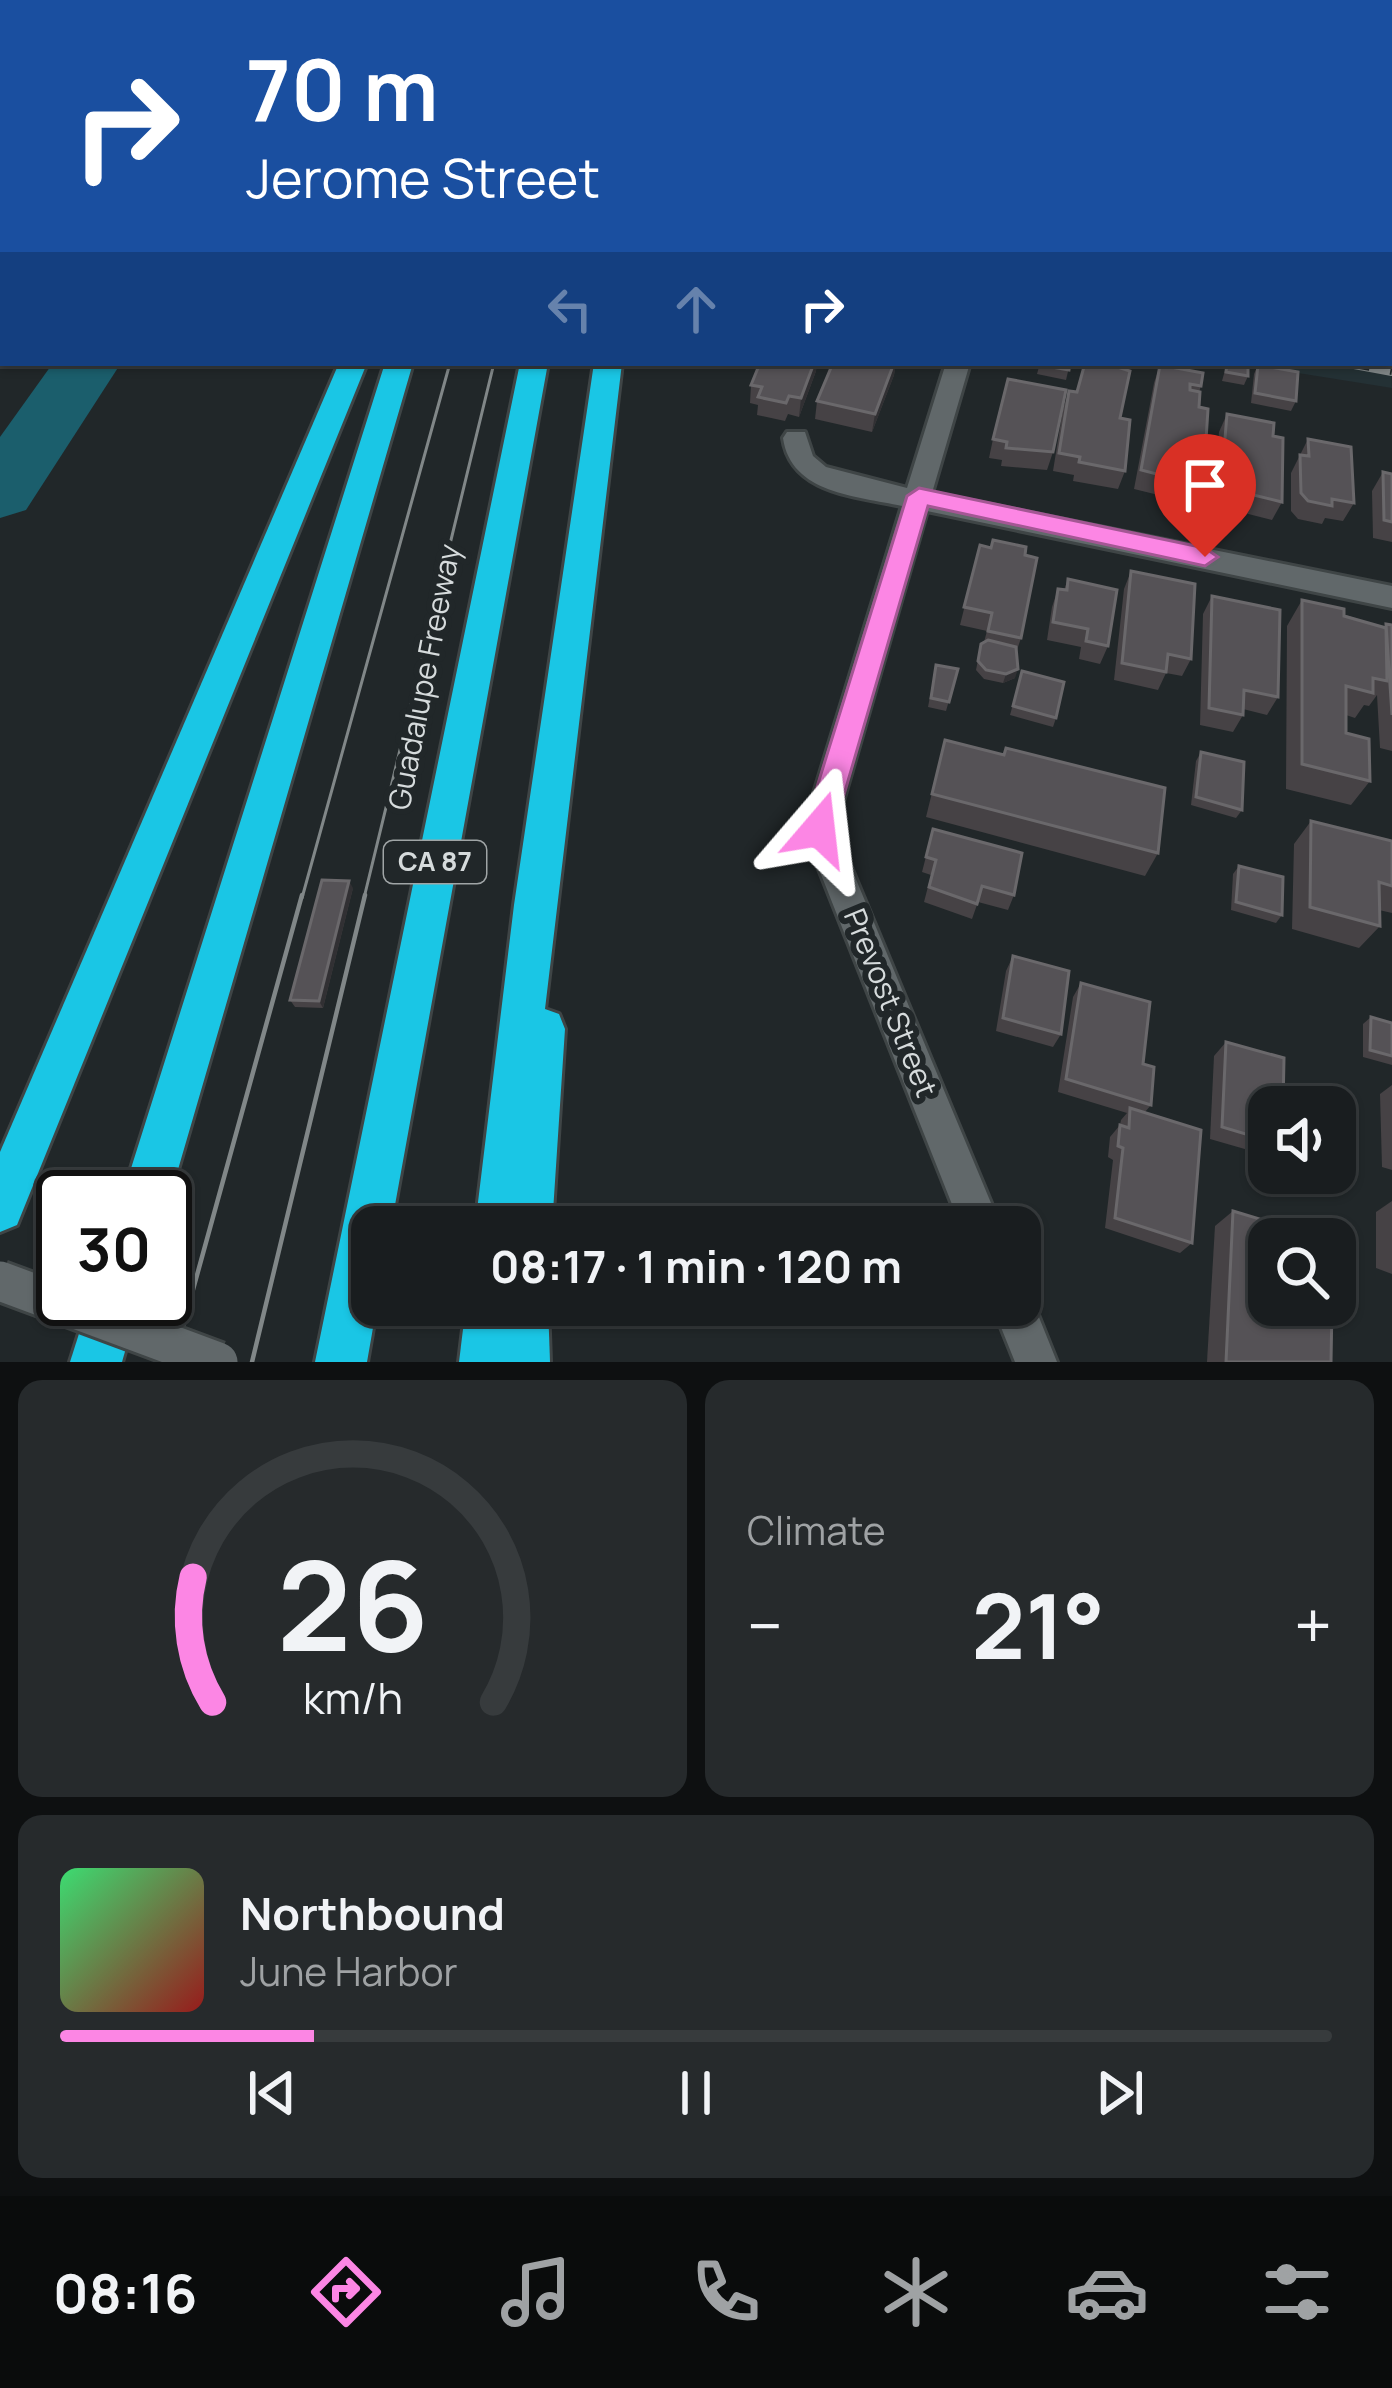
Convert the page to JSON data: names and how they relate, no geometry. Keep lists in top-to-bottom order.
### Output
{
  "streets": {
    "highway": ["Guadalupe Freeway", "CA 87"],
    "street": ["Prevost Street"]
  },
  "page": {
    "turn": ["70 m", "Jerome Street"],
    "limit": "30",
    "trip": "08:17 · 1 min · 120 m",
    "tile": "Climate",
    "heat": ["−", "21°", "+"],
    "song": ["Northbound", "June Harbor"],
    "tabs": "08:16",
    "gauge": ["26", "km/h"]
  }
}
